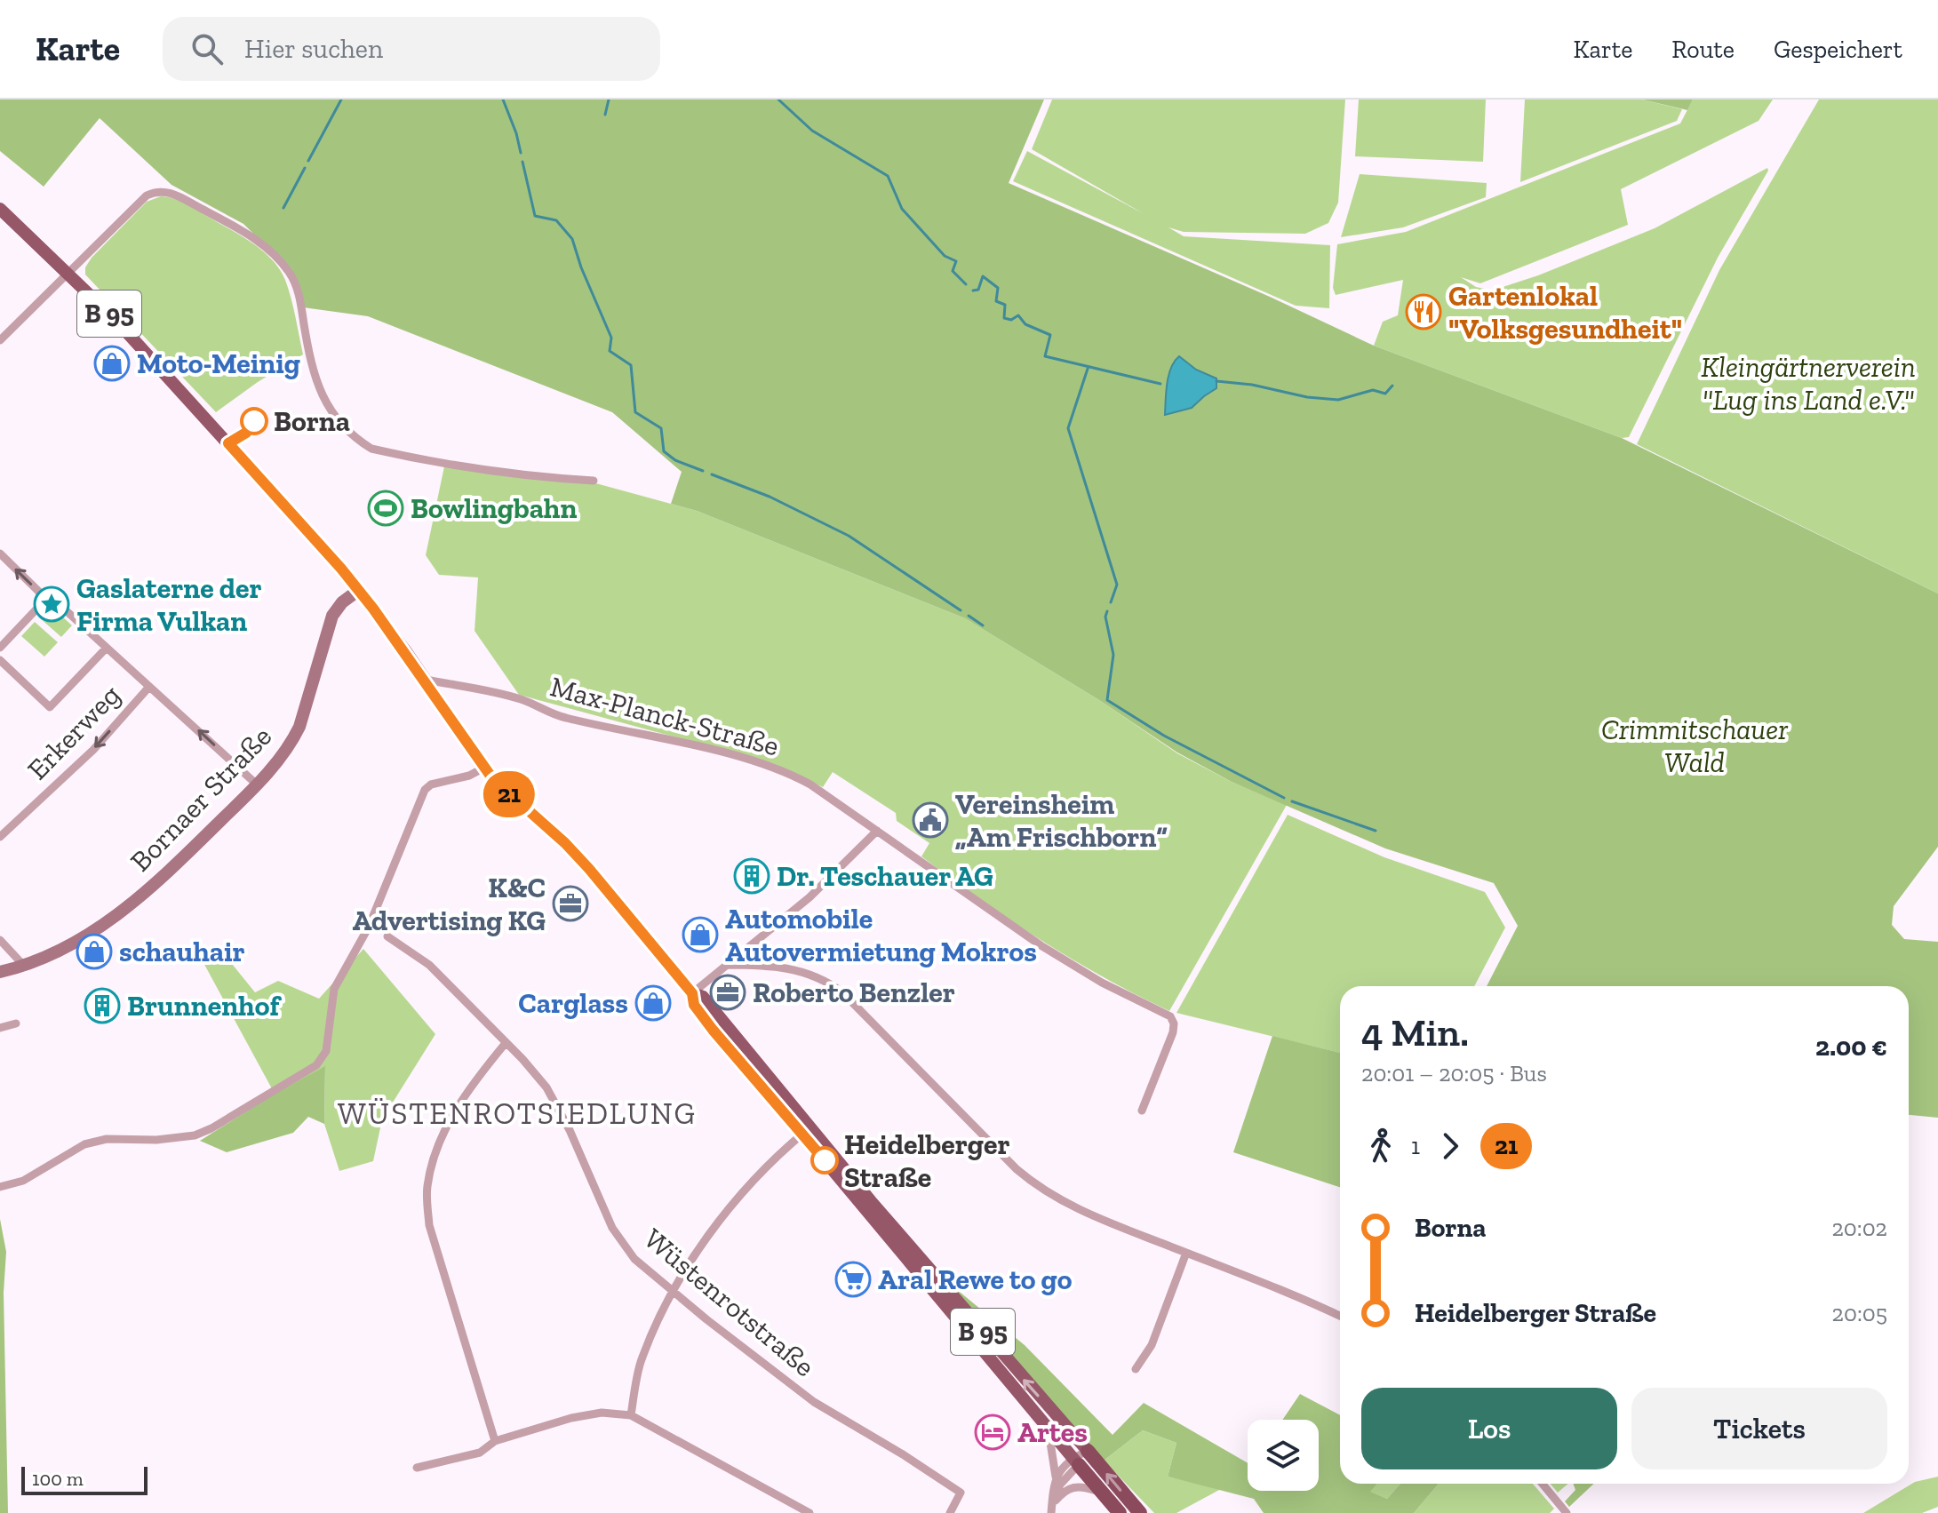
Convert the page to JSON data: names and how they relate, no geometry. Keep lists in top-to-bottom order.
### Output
{
  "streets": {
    "highway": ["B 95"],
    "main road": ["Bornaer Straße"],
    "street": ["Max-Planck-Straße", "Erkerweg", "Wüstenrotstraße"]
  },
  "crossings": [
    ["B 95", "Max-Planck-Straße"],
    ["B 95", "Bornaer Straße"]
  ],
  "one_way": ["Erkerweg"],
  "districts": ["WÜSTENROTSIEDLUNG"],
  "parks": ["Kleingärtnerverein \"Lug ins Land e.V.\"", "Crimmitschauer Wald"],
  "places": {
    "restaurant": ["Gartenlokal \"Volksgesundheit\""],
    "shop": [
      "Moto-Meinig",
      "Automobile Autovermietung Mokros",
      "schauhair",
      "Carglass"
    ],
    "other": ["Borna", "Heidelberger Straße"],
    "sports": ["Bowlingbahn"],
    "place": ["Gaslaterne der Firma Vulkan"],
    "public building": ["Vereinsheim „Am Frischborn“"],
    "building": ["Dr. Teschauer AG", "Brunnenhof"],
    "office": ["K&C Advertising KG", "Roberto Benzler"],
    "supermarket": ["Aral Rewe to go"],
    "hotel": ["Artes"]
  },
  "lines": ["bus line 21"],
  "scale_bar": "100 m",
  "page": {
    "header": "Karte",
    "search": "Hier suchen",
    "nav": ["Karte", "Route", "Gespeichert"],
    "on_map": "21",
    "heading": ["4 Min.", "20:01 – 20:05 · Bus", "2.00 €"],
    "legs": ["1", "21"],
    "list": [
      {
        "name": "Borna",
        "value": "20:02"
      },
      {
        "name": "Heidelberger Straße",
        "value": "20:05"
      }
    ],
    "buttons": ["Los", "Tickets"],
    "scale": "100 m"
  }
}
